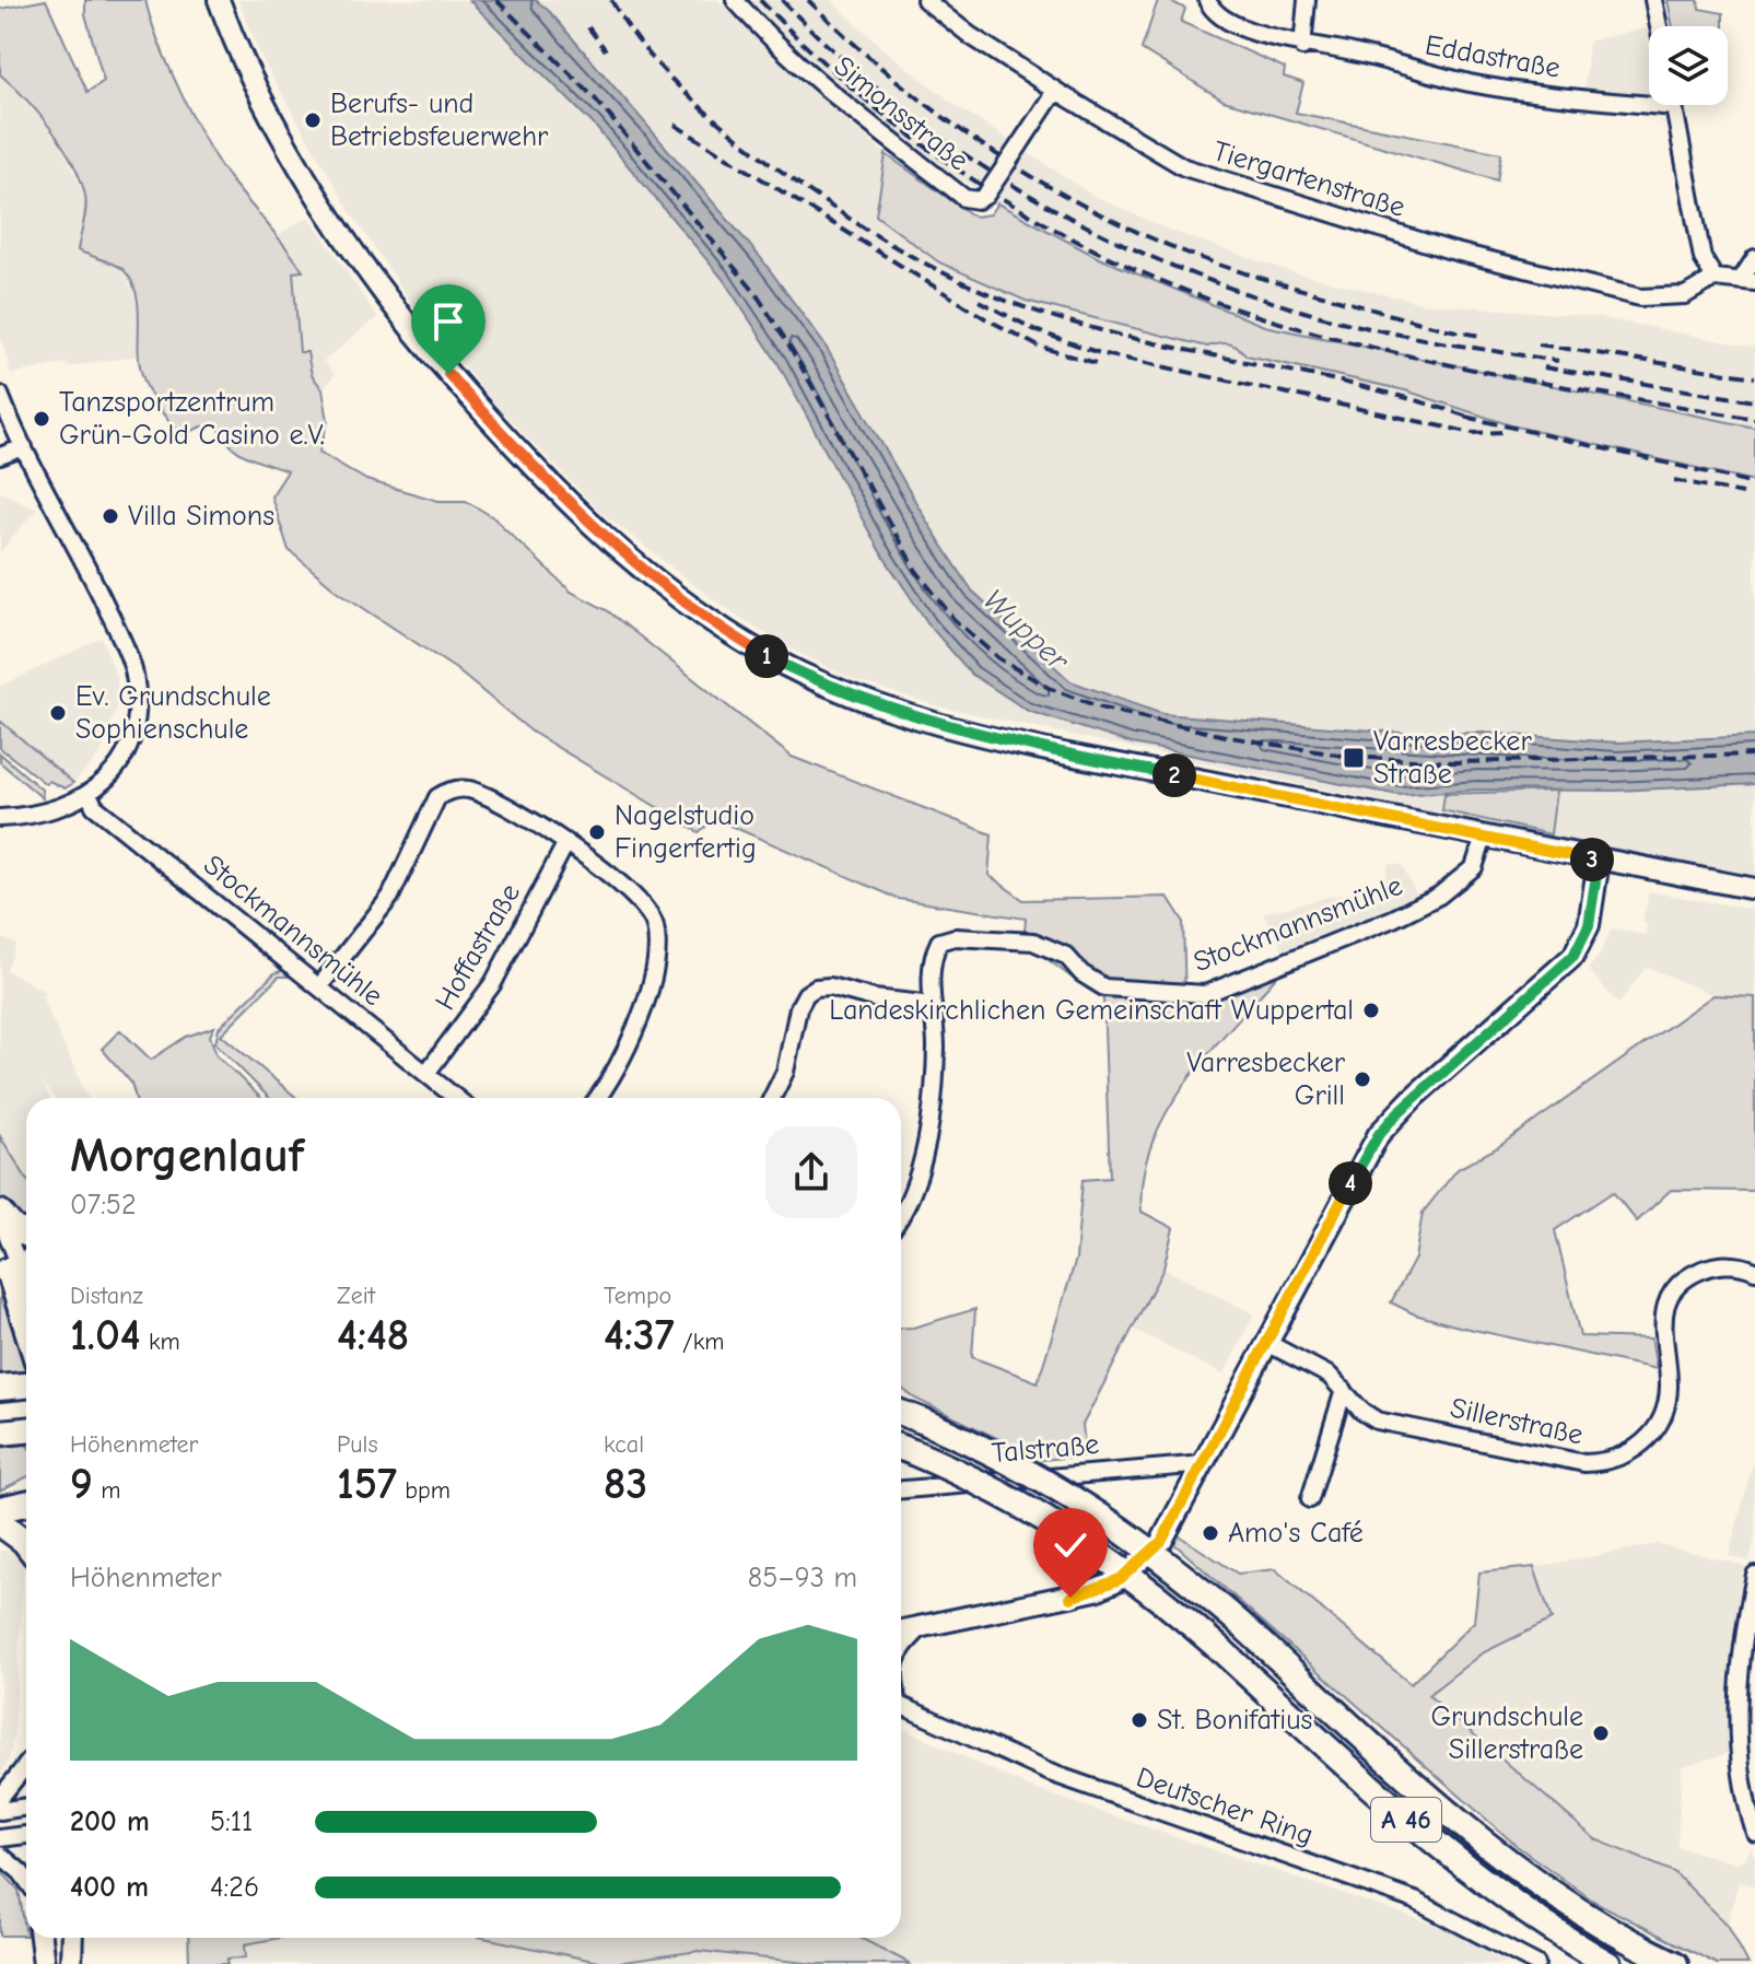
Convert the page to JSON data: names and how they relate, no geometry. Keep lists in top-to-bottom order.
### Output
{
  "streets": {
    "highway": ["A 46"],
    "street": [
      "Eddastraße",
      "Simonsstraße",
      "Tiergartenstraße",
      "Stockmannsmühle",
      "Hoffastraße",
      "Sillerstraße",
      "Talstraße",
      "Deutscher Ring"
    ]
  },
  "crossings": [
    ["Simonsstraße", "Tiergartenstraße"],
    ["Stockmannsmühle", "Hoffastraße"]
  ],
  "water": ["Wupper"],
  "places": {
    "other": [
      "Berufs- und Betriebsfeuerwehr",
      "Tanzsportzentrum Grün-Gold Casino e.V.",
      "Villa Simons",
      "Ev. Grundschule Sophienschule",
      "Nagelstudio Fingerfertig",
      "Landeskirchlichen Gemeinschaft Wuppertal",
      "Varresbecker Grill",
      "Amo's Café",
      "St. Bonifatius",
      "Grundschule Sillerstraße"
    ],
    "transit": ["Varresbecker Straße"]
  },
  "page": {
    "pins": [
      "1",
      "2",
      "3",
      "4"
    ],
    "heading": ["Morgenlauf", "07:52"],
    "stats": [
      ["Distanz", "1.04 km"],
      ["Zeit", "4:48"],
      ["Tempo", "4:37 /km"],
      ["Höhenmeter", "9 m"],
      ["Puls", "157 bpm"],
      ["kcal", "83"]
    ],
    "chart": ["Höhenmeter", "85–93 m"],
    "list": [
      {
        "name": "200 m",
        "note": "5:11"
      },
      {
        "name": "400 m",
        "note": "4:26"
      }
    ]
  }
}
